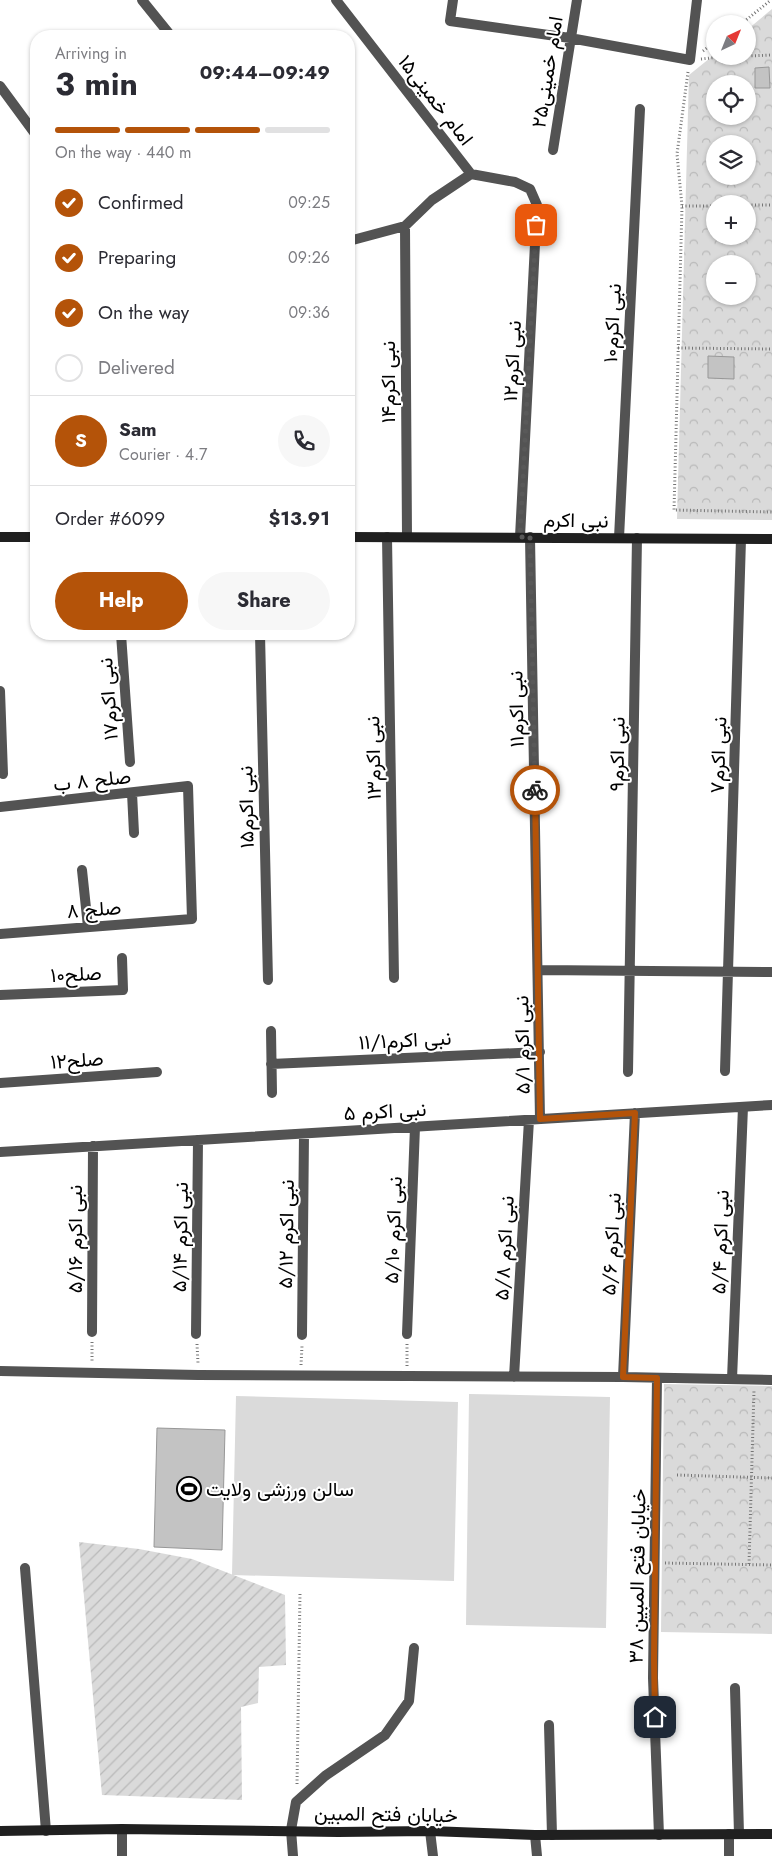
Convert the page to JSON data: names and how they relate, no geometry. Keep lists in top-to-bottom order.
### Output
{
  "streets": {
    "street": [
      "امام خمینی۲۵",
      "۱۵امام خمینی",
      "نبی اکرم۱۰",
      "نبی اکرم۱۲",
      "نبی اکرم۱۴",
      "نبی اکرم",
      "نبی اکرم۱۷",
      "نبی اکرم۱۱",
      "نبی اکرم۹",
      "نبی اکرم۷",
      "نبی اکرم۱۳",
      "صلح ۸ ب",
      "نبی اکرم۱۵",
      "۸ صلح",
      "صلح۱۰",
      "نبی اکرم۱۱/۱",
      "نبی اکرم ۵/۱",
      "صلح۱۲",
      "نبی اکرم ۵",
      "نبی اکرم ۵/۱۰",
      "نبی اکرم ۵/۱۲",
      "نبی اکرم ۵/۱۴",
      "نبی اکرم ۵/۱۶",
      "نبی اکرم ۵/۴",
      "نبی اکرم ۵/۶",
      "نبی اکرم ۵/۸",
      "خیابان فتح المبین ۳۸",
      "خیابان فتح المبین"
    ]
  },
  "crossings": [
    ["۱۵امام خمینی", "نبی اکرم۱۲"],
    ["نبی اکرم۱۰", "نبی اکرم"],
    ["نبی اکرم۱۲", "نبی اکرم"],
    ["نبی اکرم۱۲", "نبی اکرم۱۱"],
    ["نبی اکرم۱۴", "نبی اکرم"],
    ["نبی اکرم", "نبی اکرم۱۱"],
    ["نبی اکرم", "نبی اکرم۹"],
    ["نبی اکرم", "نبی اکرم۷"],
    ["نبی اکرم", "نبی اکرم۱۳"],
    ["نبی اکرم۱۱", "نبی اکرم ۵/۱"],
    ["صلح ۸ ب", "۸ صلح"],
    ["نبی اکرم۱۱/۱", "نبی اکرم ۵/۱"],
    ["نبی اکرم ۵/۱", "نبی اکرم ۵"],
    ["نبی اکرم ۵/۱", "نبی اکرم ۵/۸"],
    ["نبی اکرم ۵", "نبی اکرم ۵/۱۰"],
    ["نبی اکرم ۵", "نبی اکرم ۵/۱۲"],
    ["نبی اکرم ۵", "نبی اکرم ۵/۱۴"],
    ["نبی اکرم ۵", "نبی اکرم ۵/۱۶"],
    ["نبی اکرم ۵", "نبی اکرم ۵/۴"],
    ["نبی اکرم ۵", "نبی اکرم ۵/۶"],
    ["نبی اکرم ۵", "نبی اکرم ۵/۸"],
    ["خیابان فتح المبین ۳۸", "خیابان فتح المبین"]
  ],
  "places": {
    "sports": ["سالن ورزشی ولایت"]
  },
  "north": "top right",
  "page": {
    "map_buttons": ["+", "−"],
    "heading": ["3 min", "Arriving in", "09:44–09:49"],
    "panel": [
      "Sam",
      "Courier · 4.7",
      "Order #6099",
      "$13.91"
    ],
    "bar": "On the way · 440 m",
    "list": [
      ["Confirmed", "09:25"],
      ["Preparing", "09:26"],
      ["On the way", "09:36"],
      "Delivered"
    ],
    "round": "S",
    "buttons": ["Help", "Share"]
  }
}
